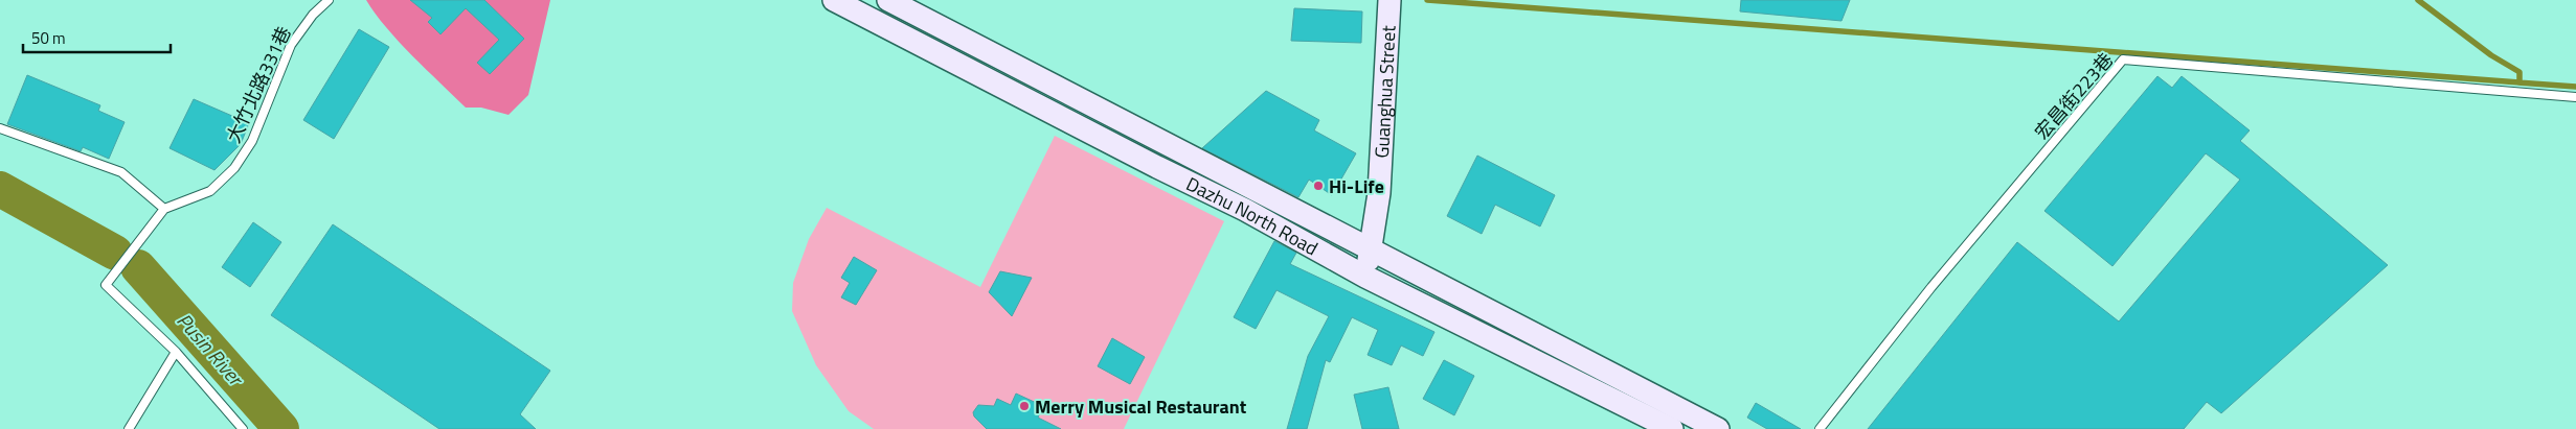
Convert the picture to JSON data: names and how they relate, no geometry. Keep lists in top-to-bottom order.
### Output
{
  "streets": {
    "street": ["Guanghua Street", "Dazhu North Road"],
    "lane": ["大竹北路331巷", "宏昌街223巷"]
  },
  "crossings": [
    ["Guanghua Street", "Dazhu North Road"]
  ],
  "water": ["Pusin River"],
  "places": ["Hi-Life", "Merry Musical Restaurant"],
  "scale_bar": "50 m"
}
